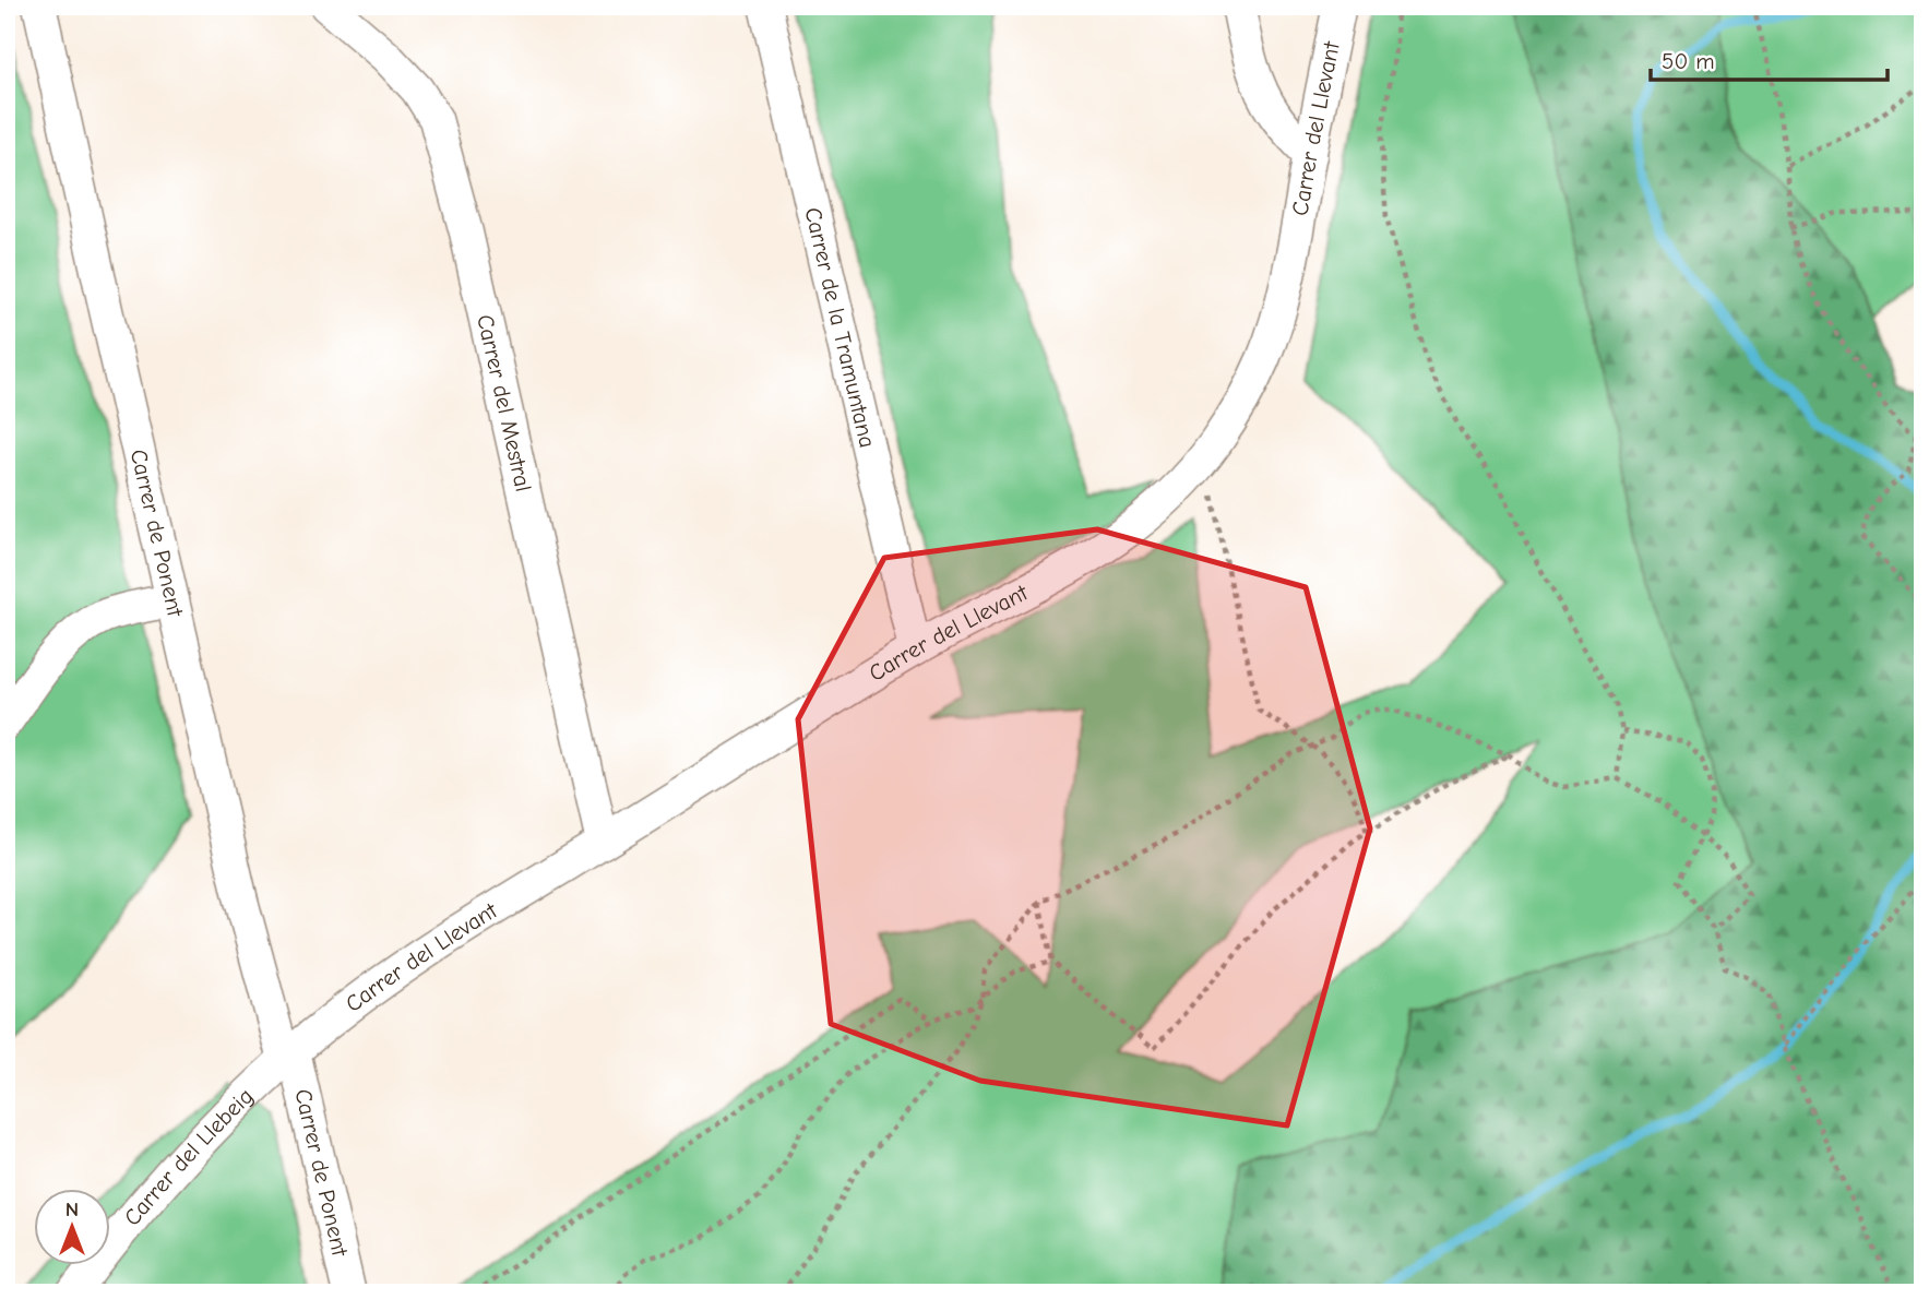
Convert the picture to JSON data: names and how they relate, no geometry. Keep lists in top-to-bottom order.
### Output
{
  "streets": {
    "street": [
      "Carrer del Llevant",
      "Carrer de la Tramuntana",
      "Carrer del Mestral",
      "Carrer de Ponent",
      "Carrer del Llebeig"
    ]
  },
  "crossings": [
    ["Carrer del Llevant", "Carrer de la Tramuntana"],
    ["Carrer del Llevant", "Carrer del Mestral"],
    ["Carrer del Llevant", "Carrer de Ponent"],
    ["Carrer del Llevant", "Carrer del Llebeig"],
    ["Carrer de Ponent", "Carrer del Llebeig"]
  ],
  "scale_bar": "50 m",
  "north": "top"
}
